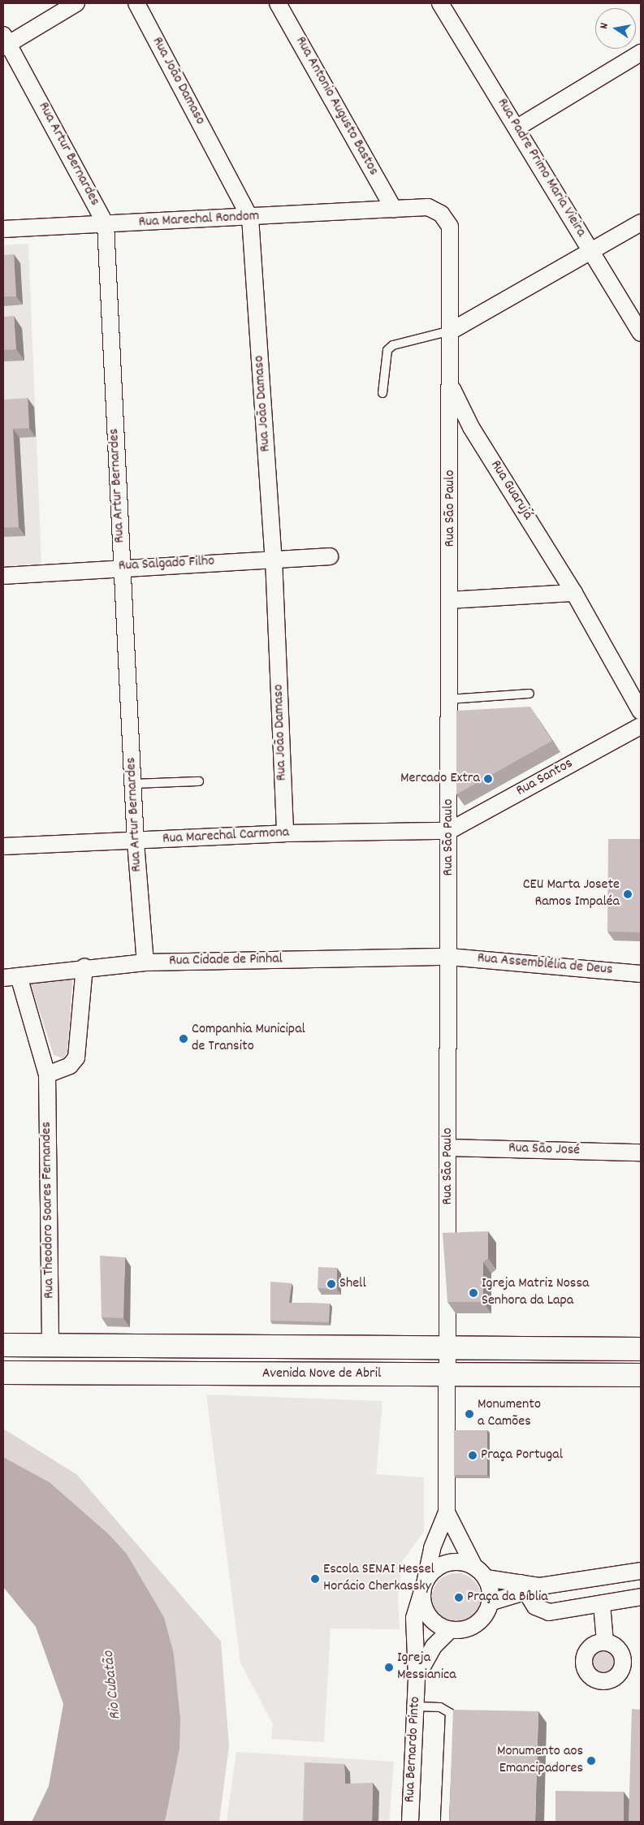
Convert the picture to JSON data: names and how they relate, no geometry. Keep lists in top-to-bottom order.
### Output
{
  "streets": {
    "main road": ["Avenida Nove de Abril"],
    "street": [
      "Rua João Damaso",
      "Rua Antonio Augusto Bastos",
      "Rua Artur Bernardes",
      "Rua Padre Primo Maria Vieira",
      "Rua Marechal Rondom",
      "Rua Guarujá",
      "Rua São Paulo",
      "Rua Salgado Filho",
      "Rua Santos",
      "Rua Marechal Carmona",
      "Rua Cidade de Pinhal",
      "Rua Assemblélia de Deus",
      "Rua São José",
      "Rua Theodoro Soares Fernandes",
      "Rua Bernardo Pinto"
    ]
  },
  "crossings": [
    ["Rua João Damaso", "Rua Marechal Rondom"],
    ["Rua João Damaso", "Rua Salgado Filho"],
    ["Rua João Damaso", "Rua Marechal Carmona"],
    ["Rua Antonio Augusto Bastos", "Rua Marechal Rondom"],
    ["Rua Antonio Augusto Bastos", "Rua São Paulo"],
    ["Rua Artur Bernardes", "Rua Marechal Rondom"],
    ["Rua Artur Bernardes", "Rua Salgado Filho"],
    ["Rua Artur Bernardes", "Rua Marechal Carmona"],
    ["Rua Artur Bernardes", "Rua Cidade de Pinhal"],
    ["Rua Marechal Rondom", "Rua São Paulo"],
    ["Rua Guarujá", "Rua São Paulo"],
    ["Rua São Paulo", "Rua Santos"],
    ["Rua São Paulo", "Rua Marechal Carmona"],
    ["Rua São Paulo", "Rua Cidade de Pinhal"],
    ["Rua São Paulo", "Rua Assemblélia de Deus"],
    ["Rua São Paulo", "Rua São José"],
    ["Rua São Paulo", "Avenida Nove de Abril"],
    ["Rua São Paulo", "Rua Bernardo Pinto"],
    ["Rua Santos", "Rua Marechal Carmona"],
    ["Rua Cidade de Pinhal", "Rua Assemblélia de Deus"],
    ["Rua Cidade de Pinhal", "Rua Theodoro Soares Fernandes"],
    ["Rua Theodoro Soares Fernandes", "Avenida Nove de Abril"]
  ],
  "water": ["Rio Cubatão"],
  "places": [
    "Mercado Extra",
    "CEU Marta Josete Ramos Impaléa",
    "Companhia Municipal de Transito",
    "Shell",
    "Igreja Matriz Nossa Senhora da Lapa",
    "Monumento a Camões",
    "Praça Portugal",
    "Escola SENAI Hessel Horácio Cherkassky",
    "Praça da Bíblia",
    "Igreja Messianica",
    "Monumento aos Emancipadores"
  ],
  "north": "left"
}
